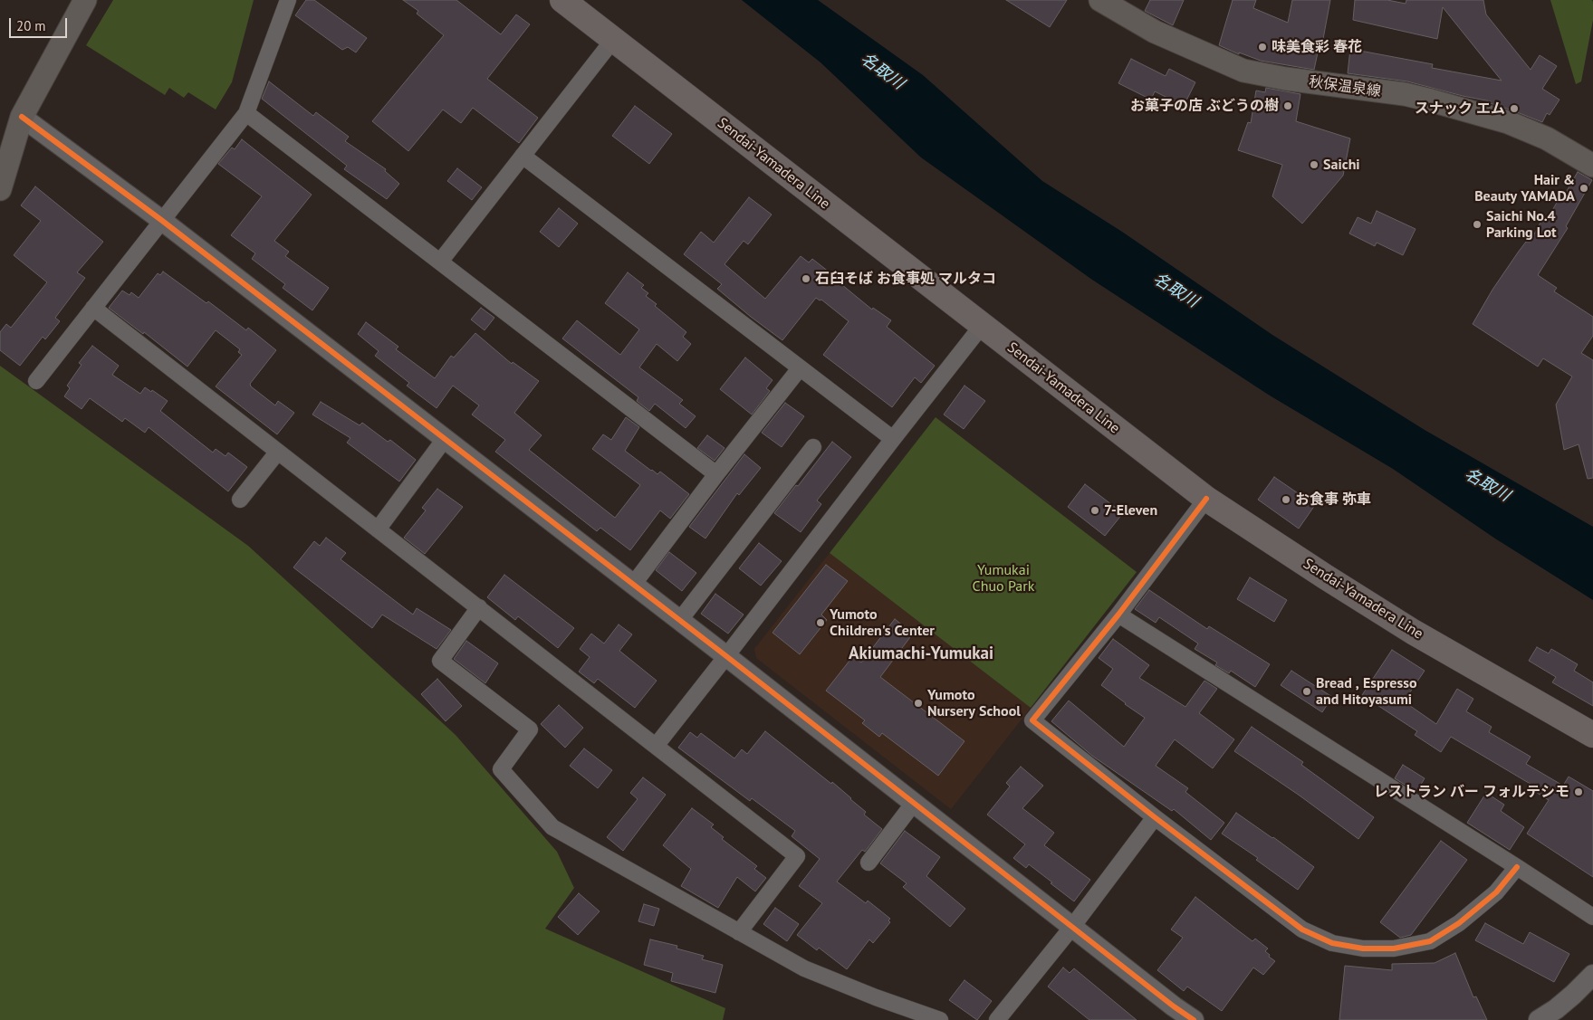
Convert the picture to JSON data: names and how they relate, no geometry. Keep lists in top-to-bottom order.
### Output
{
  "streets": {
    "main road": ["秋保温泉線", "Sendai-Yamadera Line"]
  },
  "districts": ["Akiumachi-Yumukai"],
  "water": ["名取川"],
  "parks": ["Yumukai Chuo Park"],
  "places": [
    "味美食彩 春花",
    "お菓子の店 ぶどうの樹",
    "スナック エム",
    "Saichi",
    "Hair & Beauty YAMADA",
    "Saichi No.4 Parking Lot",
    "石臼そば お食事処 マルタコ",
    "お食事 弥車",
    "7-Eleven",
    "Yumoto Children's Center",
    "Bread , Espresso and Hitoyasumi",
    "Yumoto Nursery School",
    "レストラン バー フォルテシモ"
  ],
  "scale_bar": "20 m"
}
